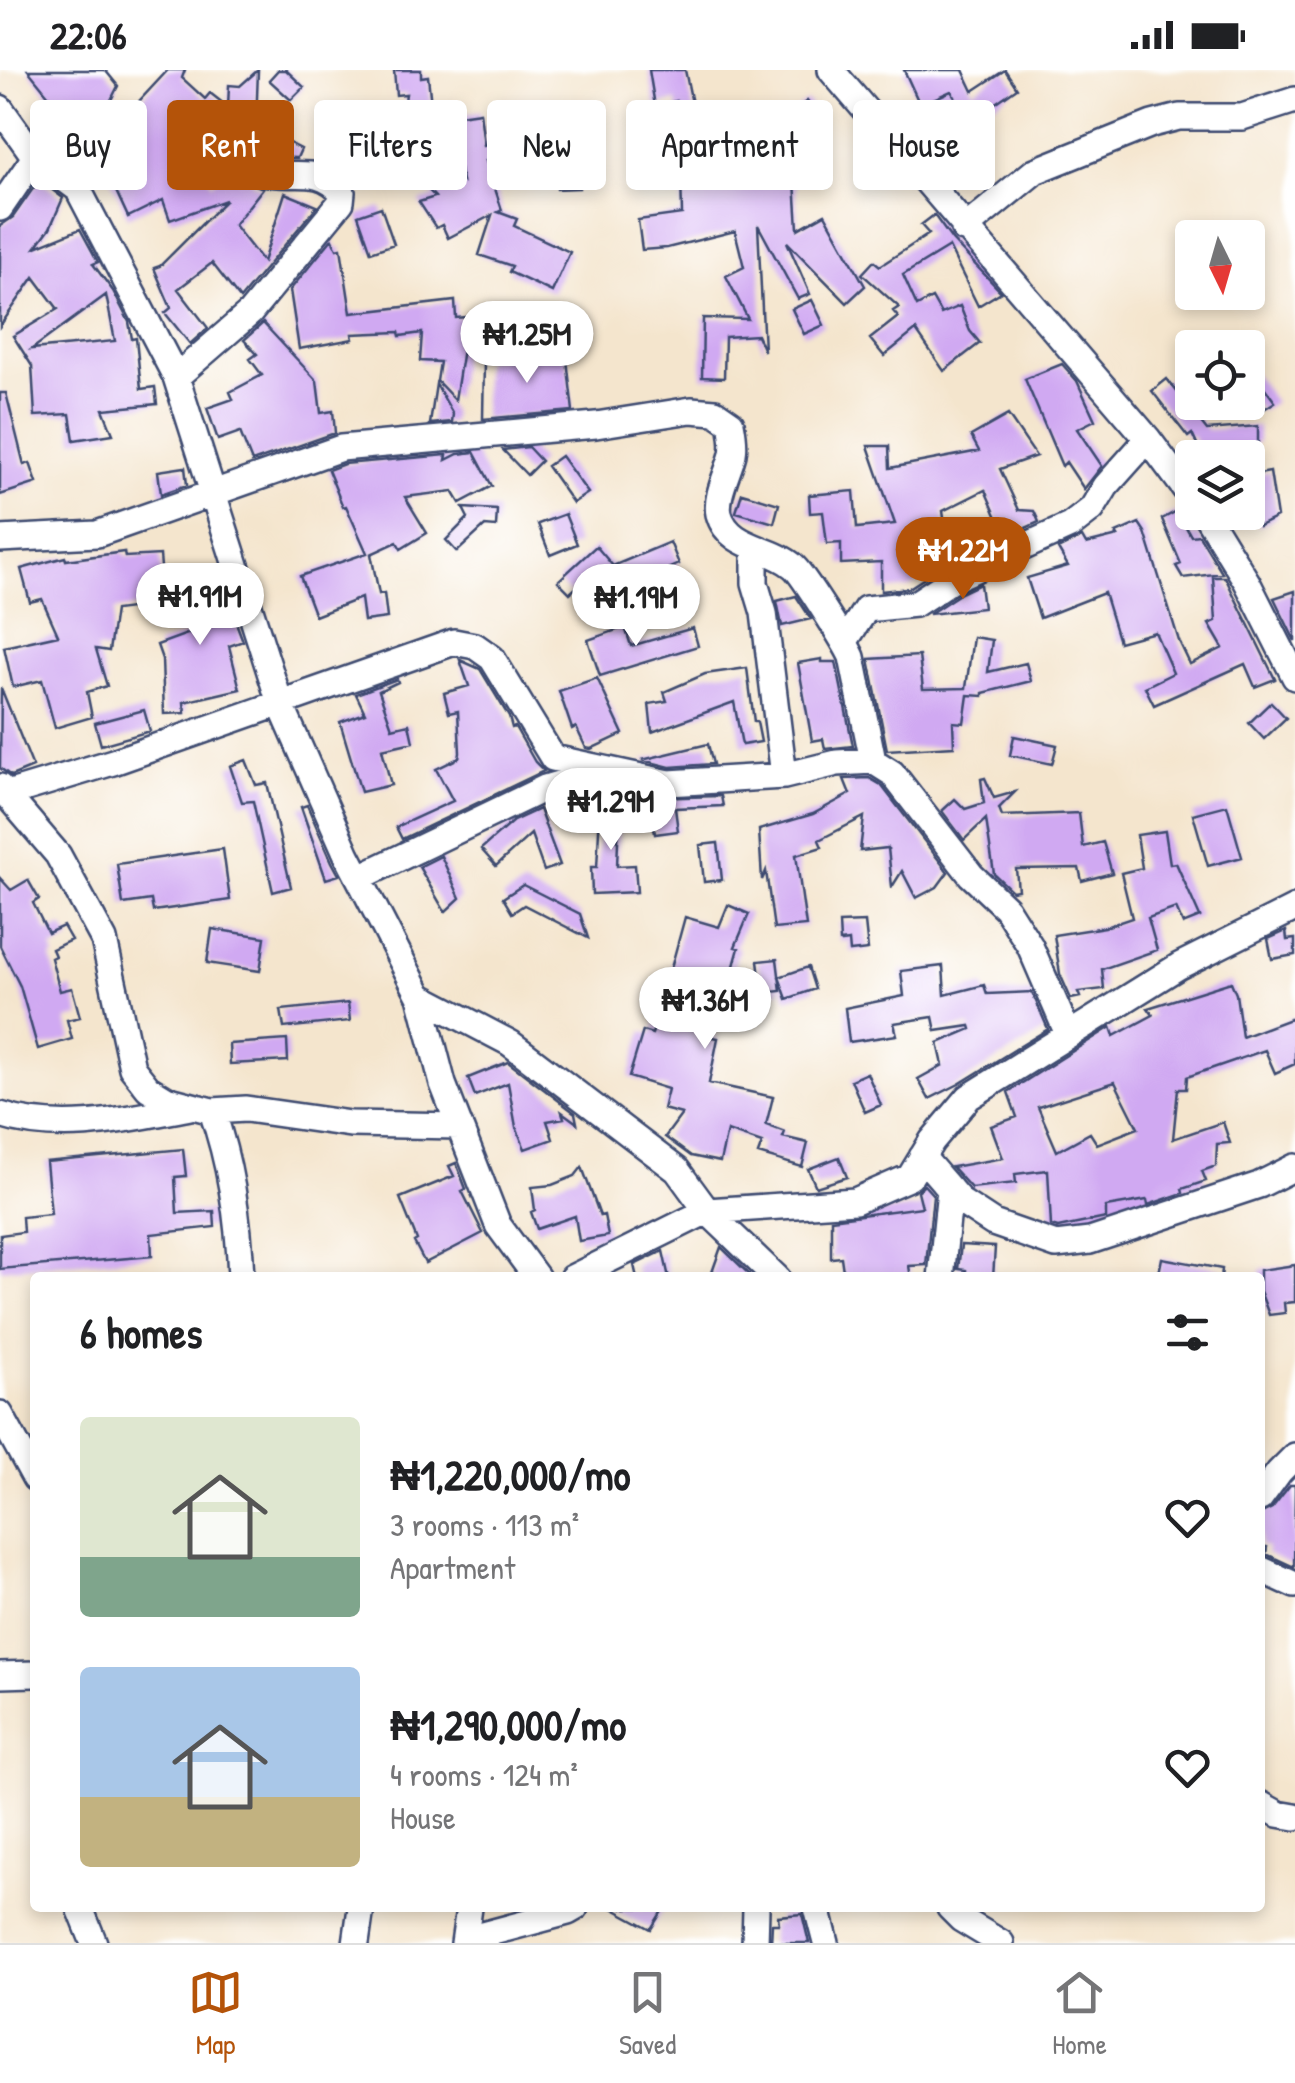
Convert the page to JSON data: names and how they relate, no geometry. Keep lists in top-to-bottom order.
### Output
{
  "north": "bottom",
  "page": {
    "status": "22:06",
    "chip": [
      "Buy",
      "Rent",
      "Filters",
      "New",
      "Apartment",
      "House"
    ],
    "price": [
      "₦1.25M",
      "₦1.22M",
      "₦1.91M",
      "₦1.19M",
      "₦1.29M",
      "₦1.36M"
    ],
    "heading": "6 homes",
    "list": [
      {
        "name": "₦1,220,000/mo",
        "note": "3 rooms · 113 m² · Apartment"
      },
      {
        "name": "₦1,290,000/mo",
        "note": "4 rooms · 124 m² · House"
      }
    ],
    "tabs": ["Map", "Saved", "Home"]
  }
}
